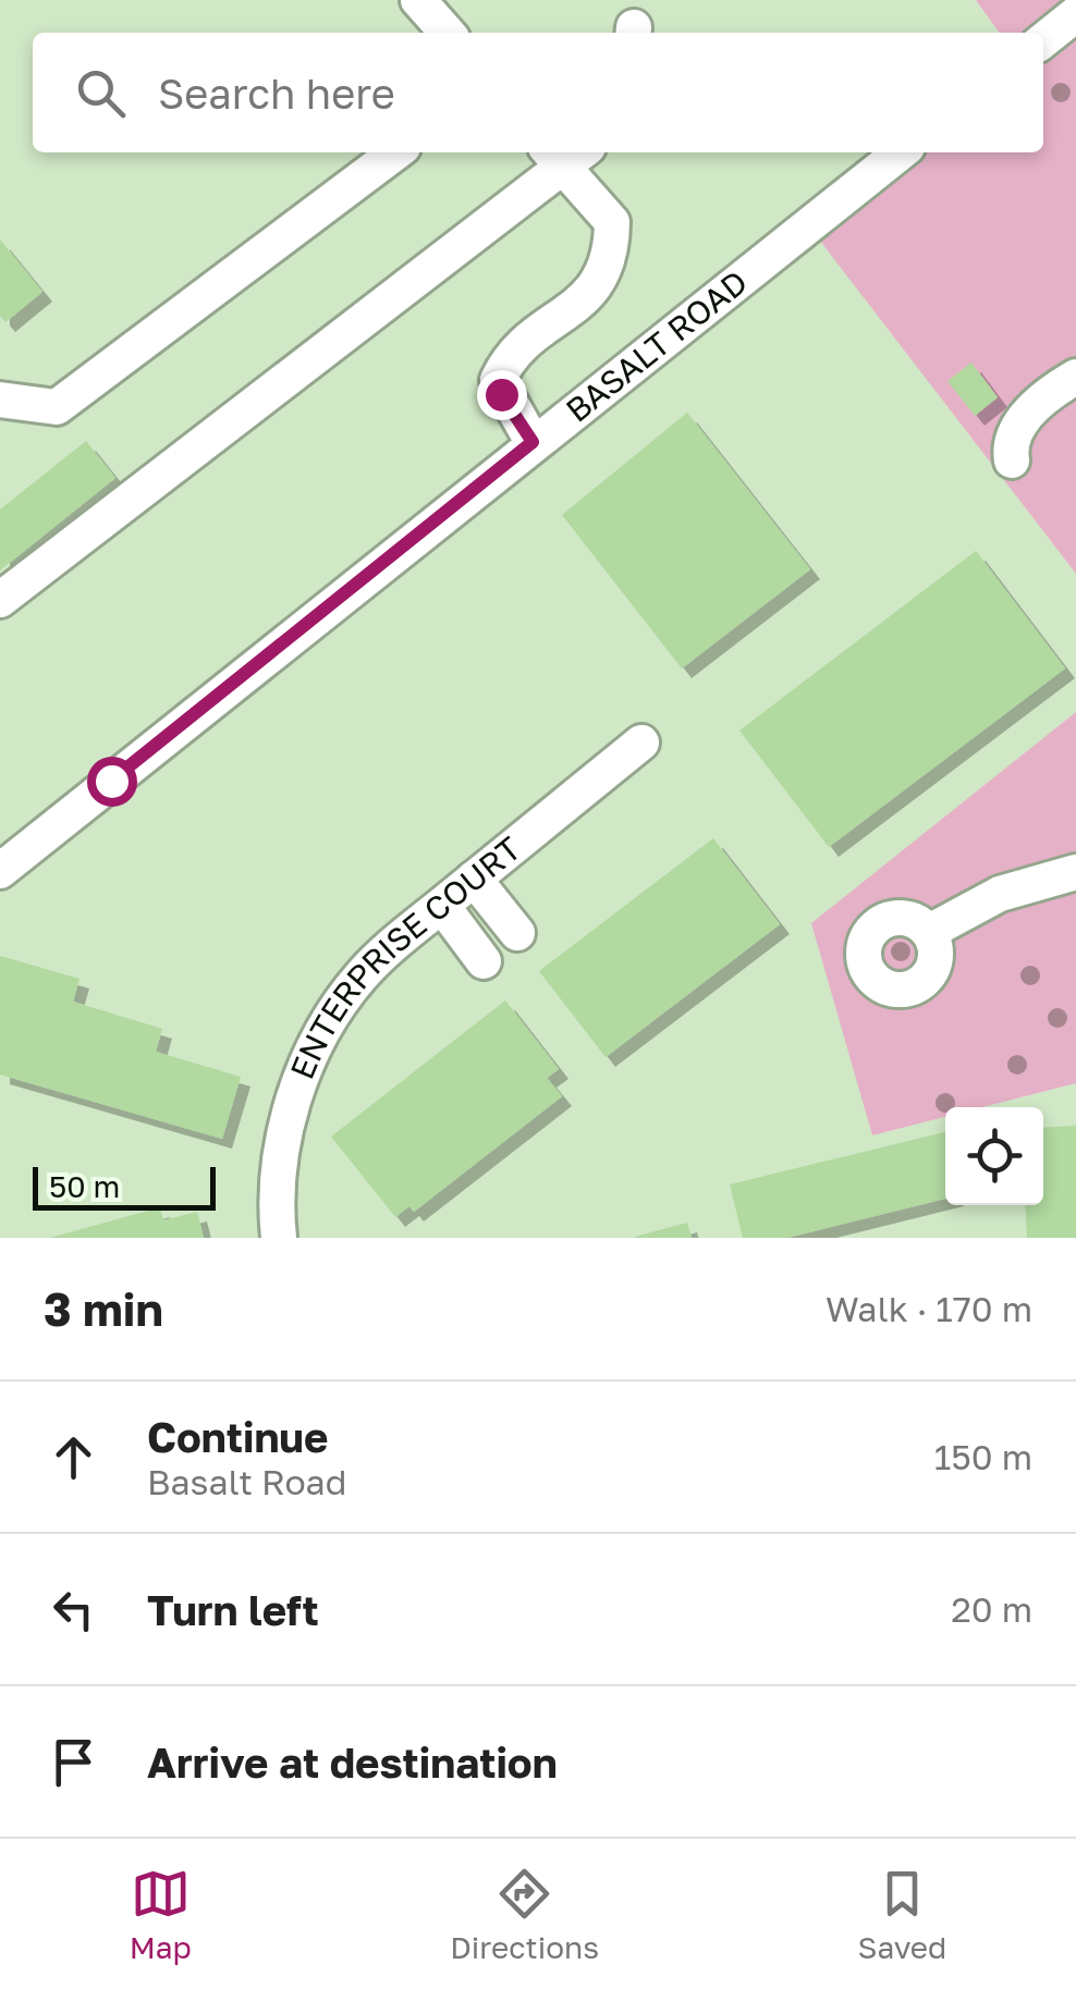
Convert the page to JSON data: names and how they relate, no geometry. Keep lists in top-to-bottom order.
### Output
{
  "streets": {
    "street": ["BASALT ROAD", "ENTERPRISE COURT"]
  },
  "scale_bar": "50 m",
  "page": {
    "search": "Search here",
    "scale": "50 m",
    "heading": ["3 min", "Walk · 170 m"],
    "list": [
      ["Continue", "Basalt Road", "150 m"],
      ["Turn left", "20 m"],
      "Arrive at destination"
    ],
    "nav": ["Map", "Directions", "Saved"]
  }
}
